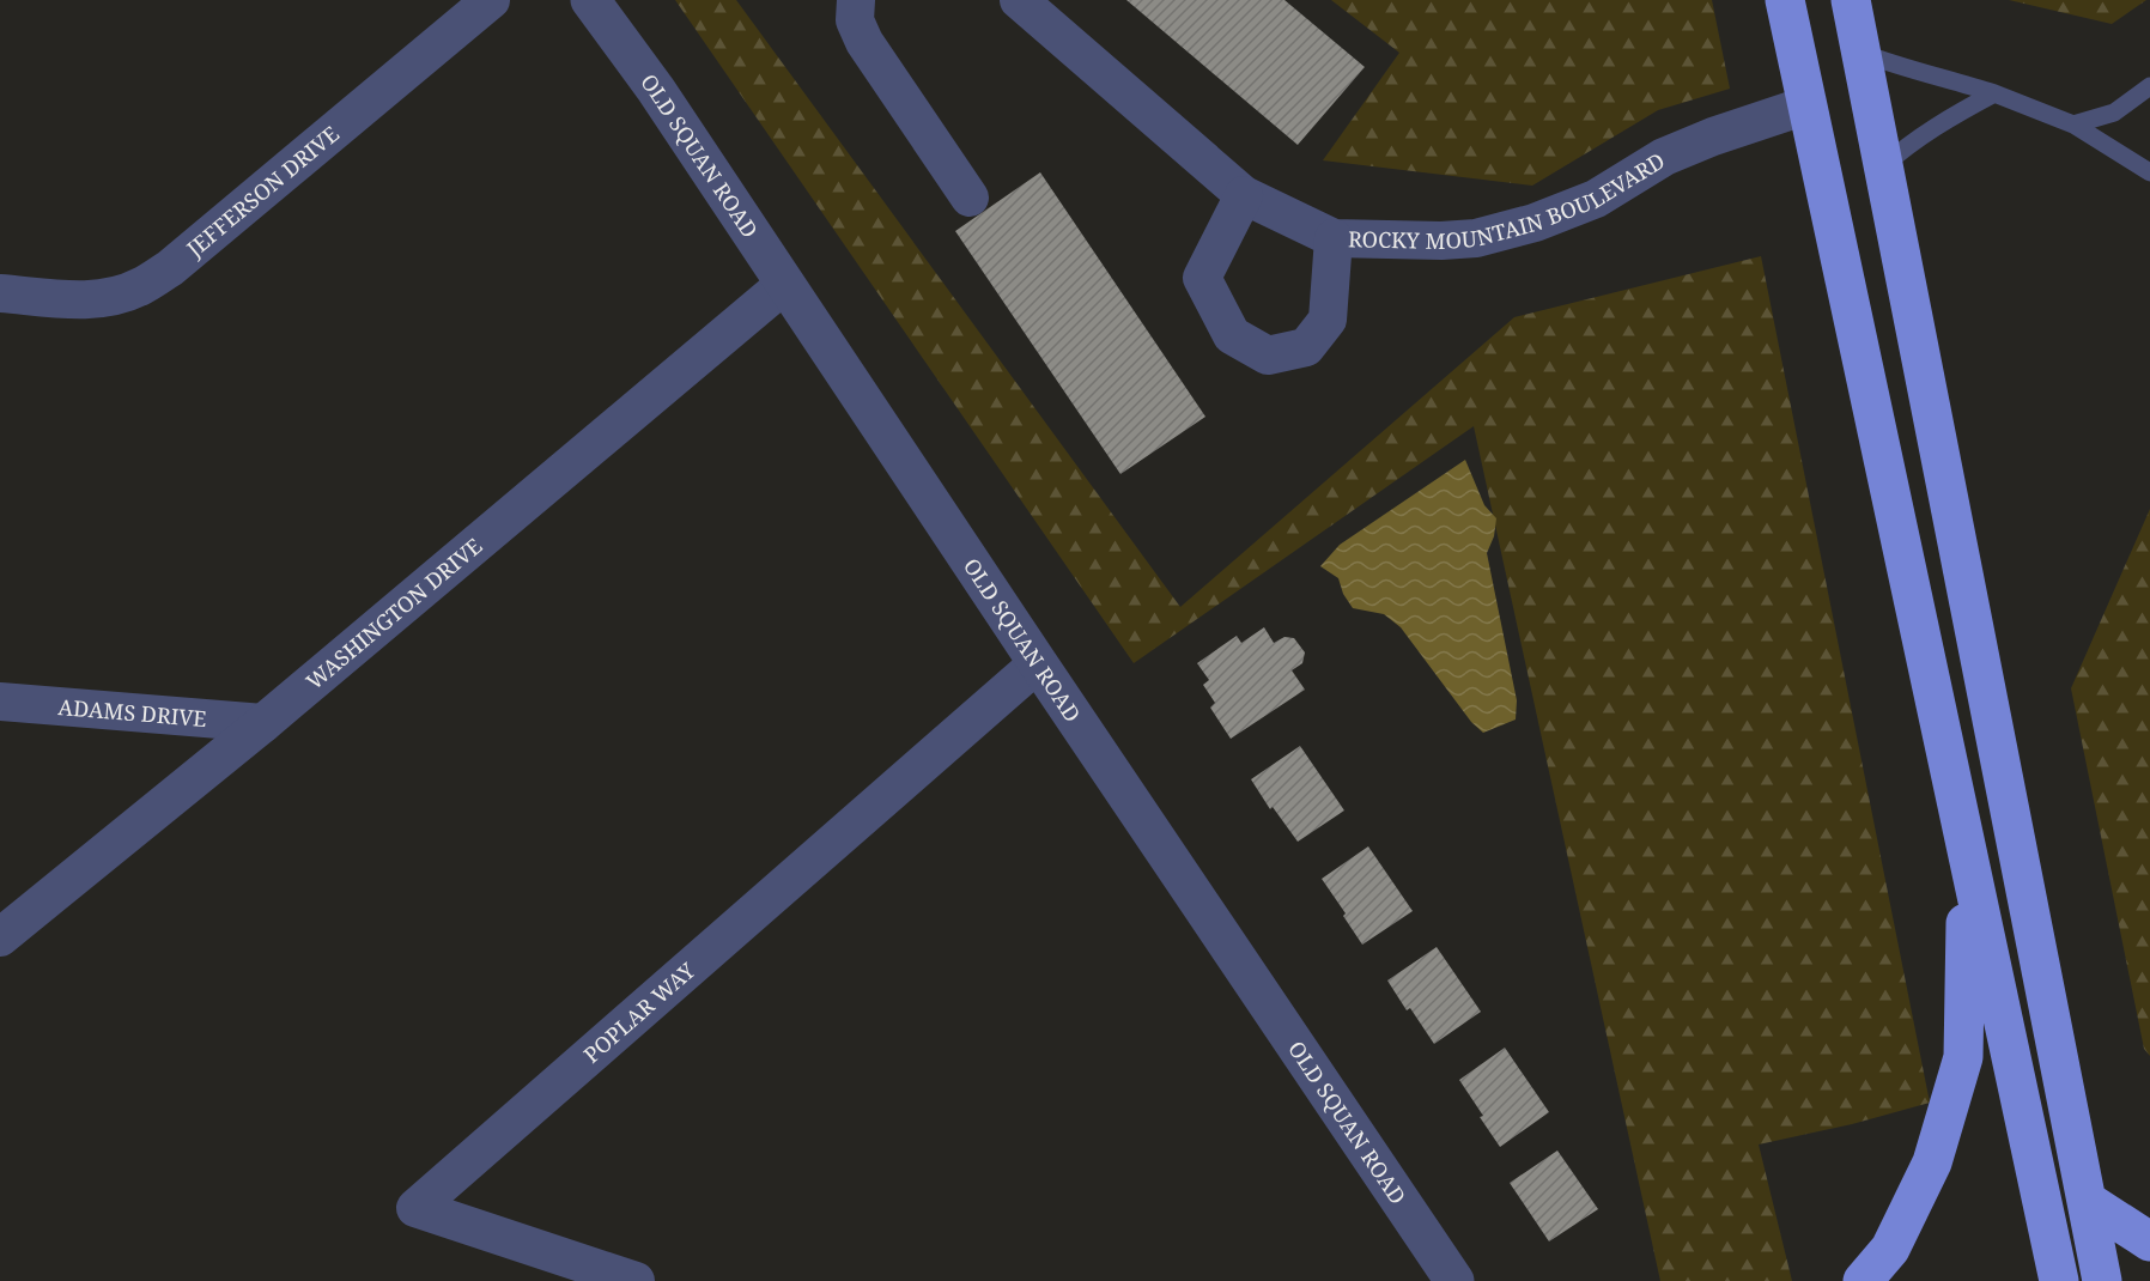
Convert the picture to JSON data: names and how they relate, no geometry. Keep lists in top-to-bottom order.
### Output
{
  "streets": {
    "street": [
      "OLD SQUAN ROAD",
      "JEFFERSON DRIVE",
      "ROCKY MOUNTAIN BOULEVARD",
      "WASHINGTON DRIVE",
      "ADAMS DRIVE",
      "POPLAR WAY"
    ]
  },
  "crossings": [
    ["OLD SQUAN ROAD", "WASHINGTON DRIVE"],
    ["OLD SQUAN ROAD", "POPLAR WAY"],
    ["WASHINGTON DRIVE", "ADAMS DRIVE"]
  ]
}
